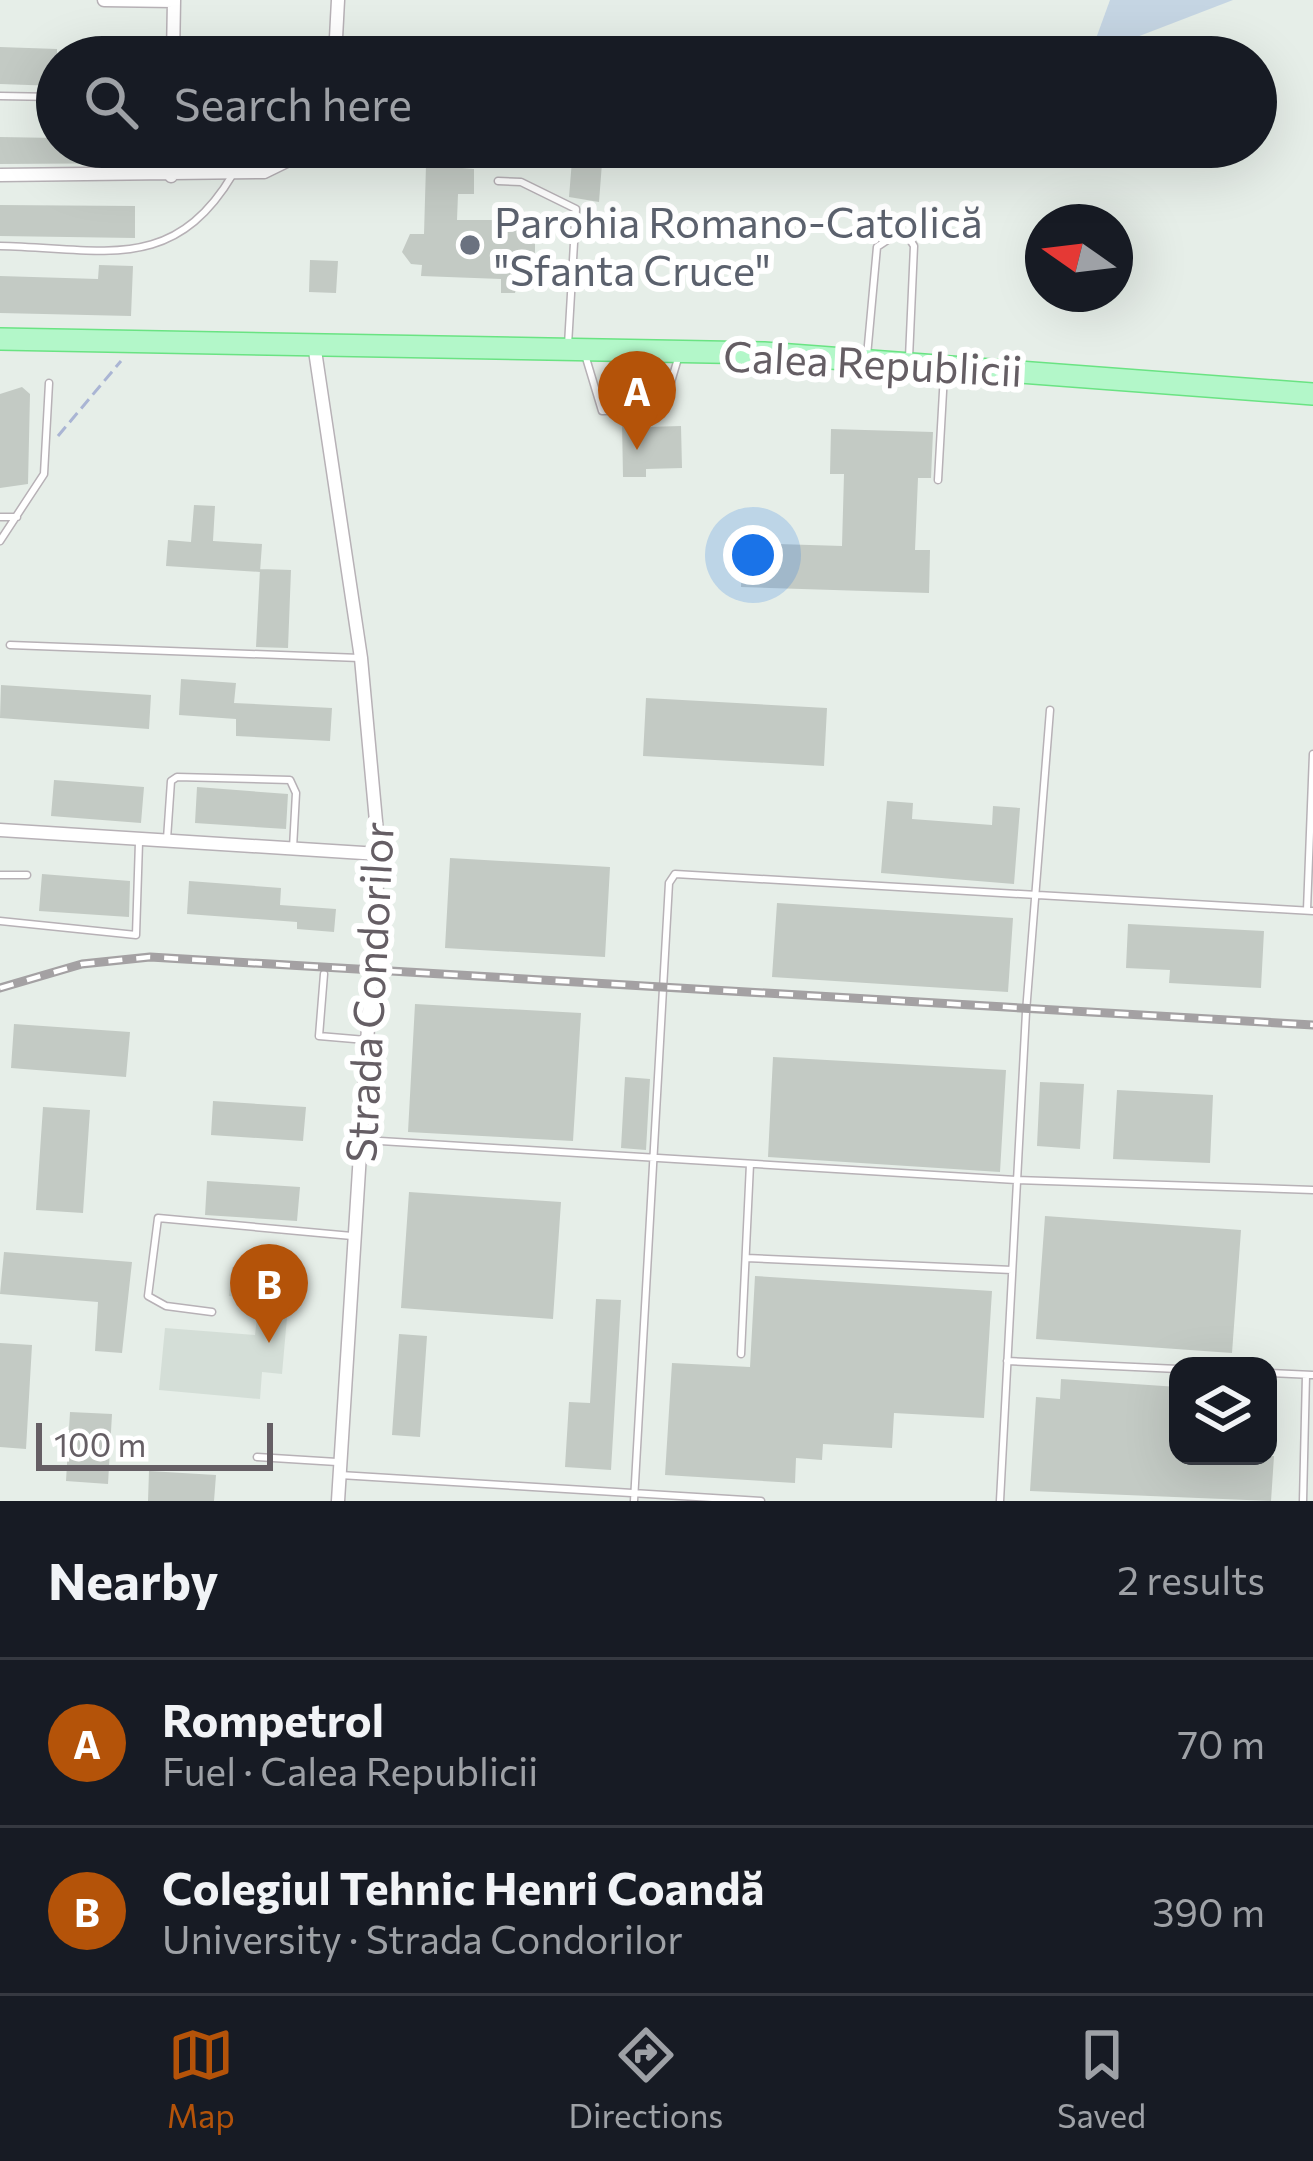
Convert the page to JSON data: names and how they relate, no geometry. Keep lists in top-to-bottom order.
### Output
{
  "streets": {
    "main road": ["Calea Republicii"],
    "street": ["Strada Condorilor"]
  },
  "crossings": [
    ["Calea Republicii", "Strada Condorilor"]
  ],
  "places": ["Parohia Romano-Catolică \"Sfanta Cruce\""],
  "scale_bar": "100 m",
  "north": "left",
  "page": {
    "search": "Search here",
    "pins": ["A", "B"],
    "scale": "100 m",
    "heading": ["Nearby", "2 results"],
    "list": [
      {
        "mark": "A",
        "name": "Rompetrol",
        "note": "Fuel · Calea Republicii",
        "value": "70 m"
      },
      {
        "mark": "B",
        "name": "Colegiul Tehnic Henri Coandă",
        "note": "University · Strada Condorilor",
        "value": "390 m"
      }
    ],
    "nav": ["Map", "Directions", "Saved"]
  }
}
